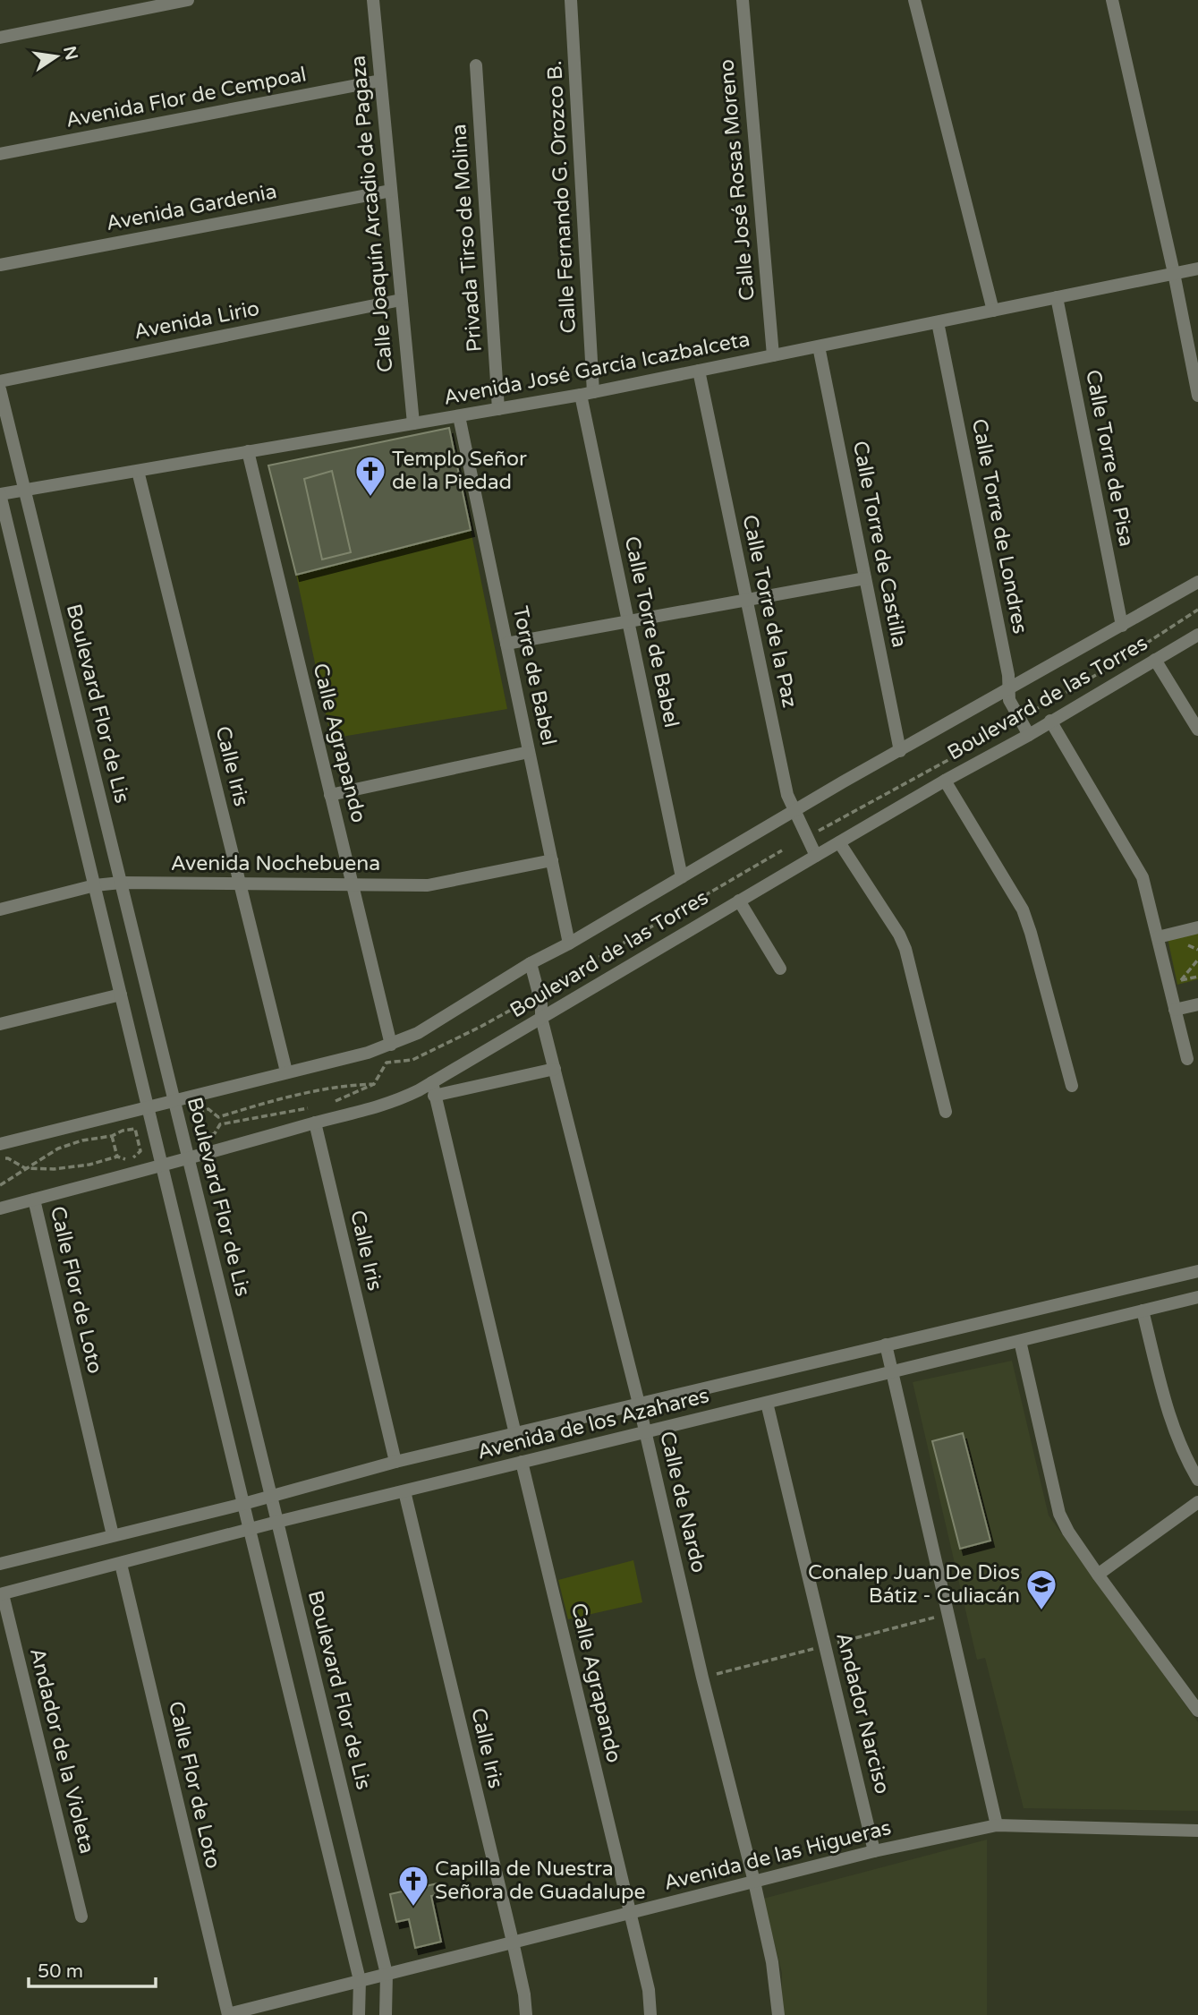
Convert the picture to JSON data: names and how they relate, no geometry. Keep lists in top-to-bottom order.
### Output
{
  "streets": {
    "street": [
      "Avenida Flor de Cempoal",
      "Calle José Rosas Moreno",
      "Calle Fernando G. Orozco B.",
      "Avenida Gardenia",
      "Calle Joaquín Arcadio de Pagaza",
      "Privada Tirso de Molina",
      "Avenida Lirio",
      "Avenida José García Icazbalceta",
      "Calle Torre de Pisa",
      "Calle Torre de Londres",
      "Calle Torre de Castilla",
      "Calle Torre de la Paz",
      "Calle Torre de Babel",
      "Torre de Babel",
      "Boulevard de las Torres",
      "Boulevard Flor de Lis",
      "Calle Agrapando",
      "Calle Iris",
      "Avenida Nochebuena",
      "Calle Flor de Loto",
      "Avenida de los Azahares",
      "Calle de Nardo",
      "Andador Narciso",
      "Andador de la Violeta",
      "Avenida de las Higueras"
    ]
  },
  "crossings": [
    ["Avenida Flor de Cempoal", "Calle Joaquín Arcadio de Pagaza"],
    ["Calle José Rosas Moreno", "Avenida José García Icazbalceta"],
    ["Calle Fernando G. Orozco B.", "Avenida José García Icazbalceta"],
    ["Calle Fernando G. Orozco B.", "Calle Torre de Babel"],
    ["Avenida Gardenia", "Calle Joaquín Arcadio de Pagaza"],
    ["Calle Joaquín Arcadio de Pagaza", "Avenida Lirio"],
    ["Calle Joaquín Arcadio de Pagaza", "Avenida José García Icazbalceta"],
    ["Privada Tirso de Molina", "Avenida José García Icazbalceta"],
    ["Avenida José García Icazbalceta", "Calle Torre de Pisa"],
    ["Avenida José García Icazbalceta", "Calle Torre de Londres"],
    ["Avenida José García Icazbalceta", "Calle Torre de Castilla"],
    ["Avenida José García Icazbalceta", "Calle Torre de la Paz"],
    ["Avenida José García Icazbalceta", "Calle Torre de Babel"],
    ["Avenida José García Icazbalceta", "Torre de Babel"],
    ["Avenida José García Icazbalceta", "Boulevard Flor de Lis"],
    ["Avenida José García Icazbalceta", "Calle Agrapando"],
    ["Avenida José García Icazbalceta", "Calle Iris"],
    ["Calle Torre de Pisa", "Boulevard de las Torres"],
    ["Calle Torre de Londres", "Boulevard de las Torres"],
    ["Calle Torre de Castilla", "Boulevard de las Torres"],
    ["Calle Torre de la Paz", "Boulevard de las Torres"],
    ["Calle Torre de Babel", "Boulevard de las Torres"],
    ["Torre de Babel", "Boulevard de las Torres"],
    ["Torre de Babel", "Avenida Nochebuena"],
    ["Boulevard de las Torres", "Boulevard Flor de Lis"],
    ["Boulevard de las Torres", "Calle Agrapando"],
    ["Boulevard de las Torres", "Calle Iris"],
    ["Boulevard de las Torres", "Calle Flor de Loto"],
    ["Boulevard de las Torres", "Calle de Nardo"],
    ["Boulevard Flor de Lis", "Avenida Nochebuena"],
    ["Boulevard Flor de Lis", "Avenida de los Azahares"],
    ["Boulevard Flor de Lis", "Avenida de las Higueras"],
    ["Calle Agrapando", "Avenida Nochebuena"],
    ["Calle Agrapando", "Avenida de los Azahares"],
    ["Calle Agrapando", "Avenida de las Higueras"],
    ["Calle Iris", "Avenida Nochebuena"],
    ["Calle Iris", "Avenida de los Azahares"],
    ["Calle Iris", "Avenida de las Higueras"],
    ["Calle Flor de Loto", "Avenida de los Azahares"],
    ["Calle Flor de Loto", "Avenida de las Higueras"],
    ["Avenida de los Azahares", "Calle de Nardo"],
    ["Avenida de los Azahares", "Andador Narciso"],
    ["Avenida de los Azahares", "Andador de la Violeta"],
    ["Calle de Nardo", "Avenida de las Higueras"],
    ["Andador Narciso", "Avenida de las Higueras"]
  ],
  "places": {
    "church": ["Templo Señor de la Piedad", "Capilla de Nuestra Señora de Guadalupe"],
    "school or university": ["Conalep Juan De Dios Bátiz - Culiacán"]
  },
  "scale_bar": "50 m",
  "north": "right"
}
